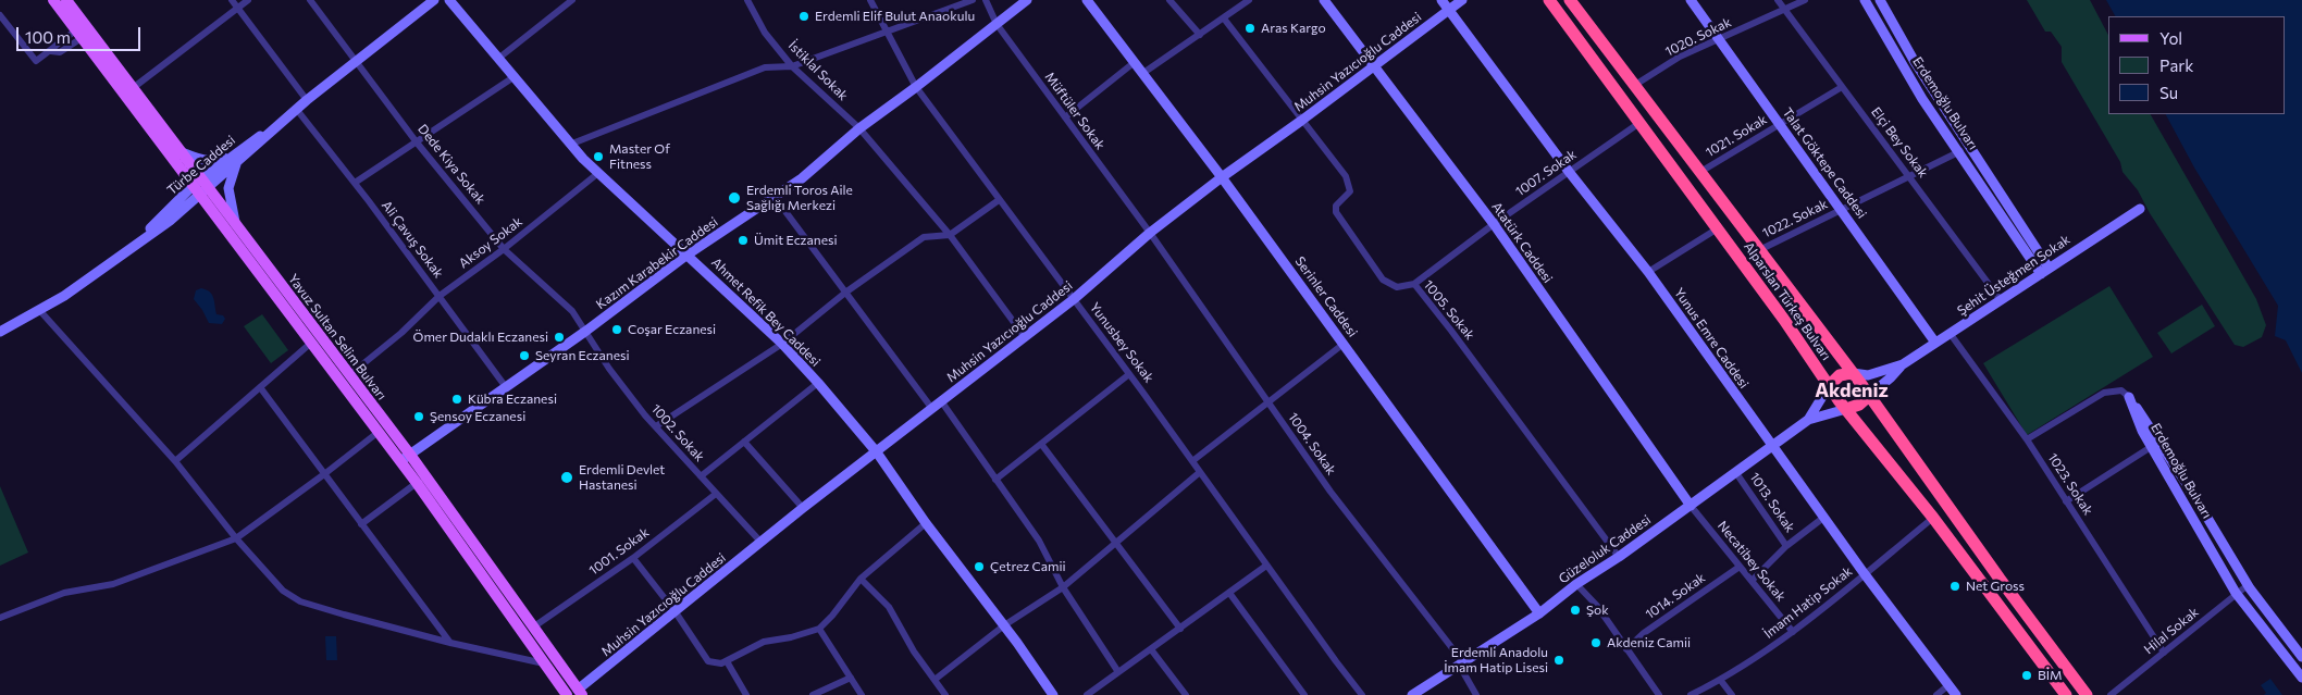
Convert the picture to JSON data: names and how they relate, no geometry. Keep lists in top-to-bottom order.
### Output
{
  "streets": {
    "highway": ["Alparslan Türkeş Bulvarı"],
    "main road": ["Yavuz Sultan Selim Bulvarı"],
    "street": [
      "1020. Sokak",
      "Muhsin Yazıcıoğlu Caddesi",
      "İstiklal Sokak",
      "Erdemoğlu Bulvarı",
      "Müftüler Sokak",
      "1021. Sokak",
      "Elçi Bey Sokak",
      "Talat Göktepe Caddesi",
      "Dede Kiya Sokak",
      "Türbe Caddesi",
      "1007. Sokak",
      "1022. Sokak",
      "Ali Çavuş Sokak",
      "Aksoy Sokak",
      "Atatürk Caddesi",
      "Kazım Karabekir Caddesi",
      "Şehit Üsteğmen Sokak",
      "Serinler Caddesi",
      "1005. Sokak",
      "Ahmet Refik Bey Caddesi",
      "Yunus Emre Caddesi",
      "Yunusbey Sokak",
      "1002. Sokak",
      "1004. Sokak",
      "1023. Sokak",
      "1013. Sokak",
      "Güzeloluk Caddesi",
      "1001. Sokak",
      "Necatibey Sokak",
      "1014. Sokak",
      "İmam Hatip Sokak",
      "Hilal Sokak"
    ]
  },
  "crossings": [
    ["1020. Sokak", "Elçi Bey Sokak"],
    ["1020. Sokak", "Talat Göktepe Caddesi"],
    ["1020. Sokak", "Alparslan Türkeş Bulvarı"],
    ["Muhsin Yazıcıoğlu Caddesi", "İstiklal Sokak"],
    ["Muhsin Yazıcıoğlu Caddesi", "Müftüler Sokak"],
    ["Muhsin Yazıcıoğlu Caddesi", "Atatürk Caddesi"],
    ["Muhsin Yazıcıoğlu Caddesi", "Serinler Caddesi"],
    ["Muhsin Yazıcıoğlu Caddesi", "1005. Sokak"],
    ["Muhsin Yazıcıoğlu Caddesi", "Ahmet Refik Bey Caddesi"],
    ["Muhsin Yazıcıoğlu Caddesi", "Yavuz Sultan Selim Bulvarı"],
    ["Muhsin Yazıcıoğlu Caddesi", "Yunus Emre Caddesi"],
    ["Muhsin Yazıcıoğlu Caddesi", "Yunusbey Sokak"],
    ["Muhsin Yazıcıoğlu Caddesi", "1002. Sokak"],
    ["Muhsin Yazıcıoğlu Caddesi", "1004. Sokak"],
    ["İstiklal Sokak", "Kazım Karabekir Caddesi"],
    ["Erdemoğlu Bulvarı", "1022. Sokak"],
    ["Erdemoğlu Bulvarı", "Şehit Üsteğmen Sokak"],
    ["Erdemoğlu Bulvarı", "Hilal Sokak"],
    ["Müftüler Sokak", "Kazım Karabekir Caddesi"],
    ["Müftüler Sokak", "1004. Sokak"],
    ["1021. Sokak", "Elçi Bey Sokak"],
    ["1021. Sokak", "Talat Göktepe Caddesi"],
    ["1021. Sokak", "Alparslan Türkeş Bulvarı"],
    ["Elçi Bey Sokak", "1022. Sokak"],
    ["Elçi Bey Sokak", "Şehit Üsteğmen Sokak"],
    ["Talat Göktepe Caddesi", "1022. Sokak"],
    ["Talat Göktepe Caddesi", "Şehit Üsteğmen Sokak"],
    ["Dede Kiya Sokak", "Türbe Caddesi"],
    ["Dede Kiya Sokak", "Aksoy Sokak"],
    ["Dede Kiya Sokak", "Kazım Karabekir Caddesi"],
    ["Dede Kiya Sokak", "1002. Sokak"],
    ["Türbe Caddesi", "Ali Çavuş Sokak"],
    ["Türbe Caddesi", "Yavuz Sultan Selim Bulvarı"],
    ["1007. Sokak", "Atatürk Caddesi"],
    ["1007. Sokak", "Alparslan Türkeş Bulvarı"],
    ["1007. Sokak", "1005. Sokak"],
    ["1007. Sokak", "Yunus Emre Caddesi"],
    ["1022. Sokak", "Alparslan Türkeş Bulvarı"],
    ["Ali Çavuş Sokak", "Aksoy Sokak"],
    ["Ali Çavuş Sokak", "Kazım Karabekir Caddesi"],
    ["Aksoy Sokak", "Ahmet Refik Bey Caddesi"],
    ["Aksoy Sokak", "Yavuz Sultan Selim Bulvarı"],
    ["Atatürk Caddesi", "Güzeloluk Caddesi"],
    ["Atatürk Caddesi", "Necatibey Sokak"],
    ["Kazım Karabekir Caddesi", "Ahmet Refik Bey Caddesi"],
    ["Kazım Karabekir Caddesi", "Yavuz Sultan Selim Bulvarı"],
    ["Kazım Karabekir Caddesi", "Yunusbey Sokak"],
    ["Kazım Karabekir Caddesi", "1002. Sokak"],
    ["Şehit Üsteğmen Sokak", "Alparslan Türkeş Bulvarı"],
    ["Şehit Üsteğmen Sokak", "1023. Sokak"],
    ["Serinler Caddesi", "Güzeloluk Caddesi"],
    ["Alparslan Türkeş Bulvarı", "Güzeloluk Caddesi"],
    ["Alparslan Türkeş Bulvarı", "İmam Hatip Sokak"],
    ["1005. Sokak", "Güzeloluk Caddesi"],
    ["Yavuz Sultan Selim Bulvarı", "1001. Sokak"],
    ["Yunus Emre Caddesi", "Güzeloluk Caddesi"],
    ["Yunus Emre Caddesi", "İmam Hatip Sokak"],
    ["1002. Sokak", "1001. Sokak"],
    ["1004. Sokak", "Güzeloluk Caddesi"],
    ["1023. Sokak", "Hilal Sokak"],
    ["1013. Sokak", "Güzeloluk Caddesi"],
    ["Güzeloluk Caddesi", "Necatibey Sokak"],
    ["Necatibey Sokak", "1014. Sokak"],
    ["Necatibey Sokak", "İmam Hatip Sokak"]
  ],
  "districts": ["Akdeniz"],
  "places": [
    "Erdemli Elif Bulut Anaokulu",
    "Aras Kargo",
    "Master Of Fitness",
    "Erdemli Toros Aile Sağlığı Merkezi",
    "Ümit Eczanesi",
    "Coşar Eczanesi",
    "Ömer Dudaklı Eczanesi",
    "Seyran Eczanesi",
    "Kübra Eczanesi",
    "Şensoy Eczanesi",
    "Erdemli Devlet Hastanesi",
    "Çetrez Camii",
    "Net Gross",
    "Şok",
    "Akdeniz Camii",
    "Erdemli Anadolu İmam Hatip Lisesi",
    "BİM"
  ],
  "legend": ["Yol", "Park", "Su"],
  "scale_bar": "100 m"
}
